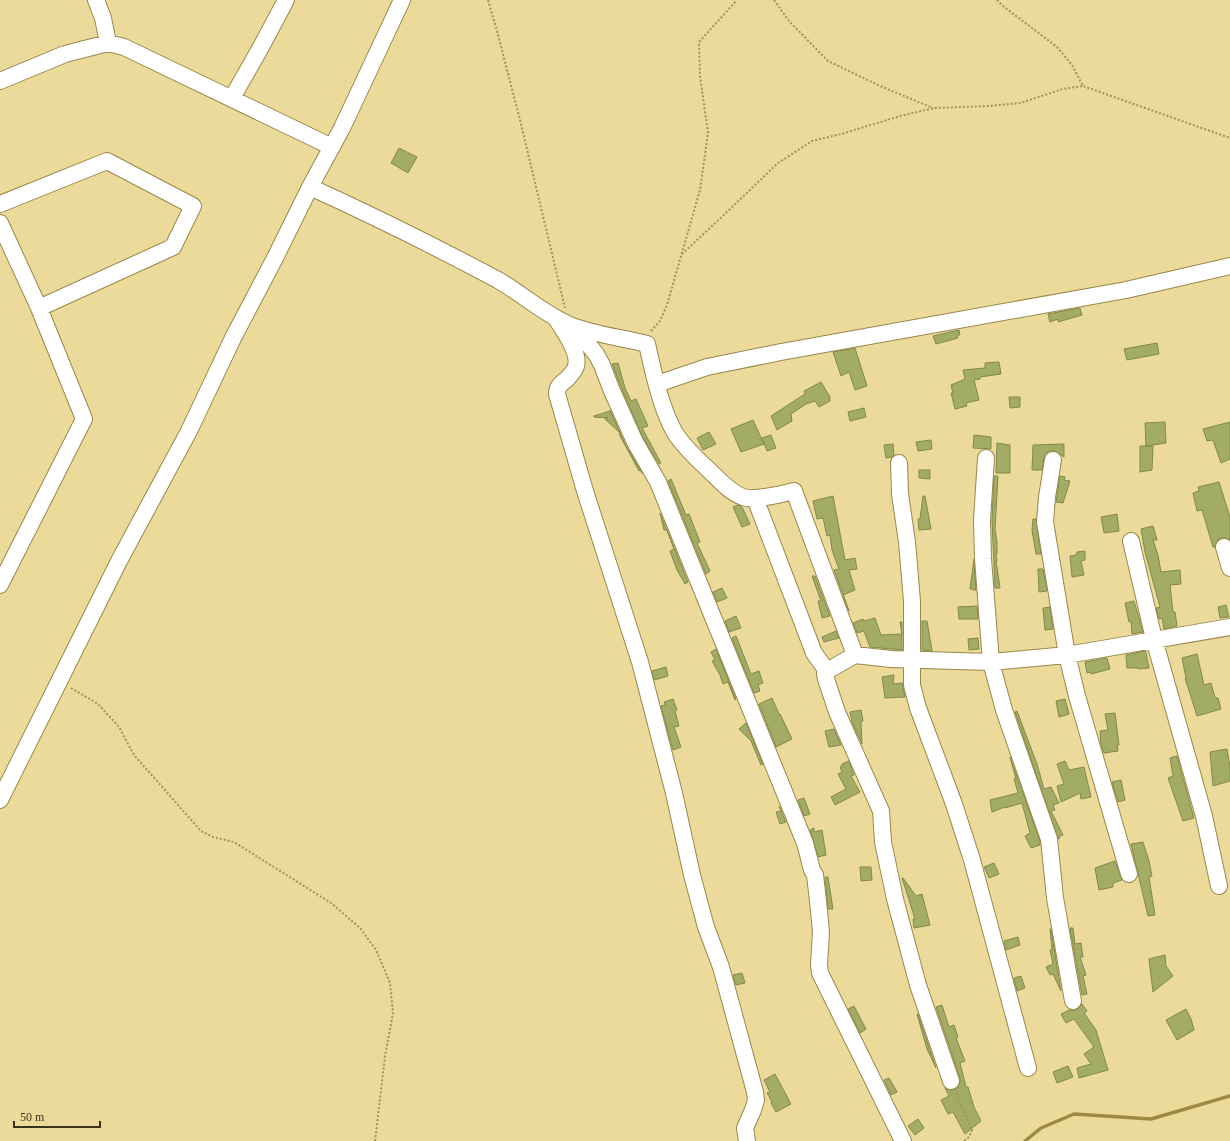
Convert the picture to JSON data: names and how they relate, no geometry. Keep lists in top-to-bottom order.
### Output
{
  "scale_bar": "50 m"
}
